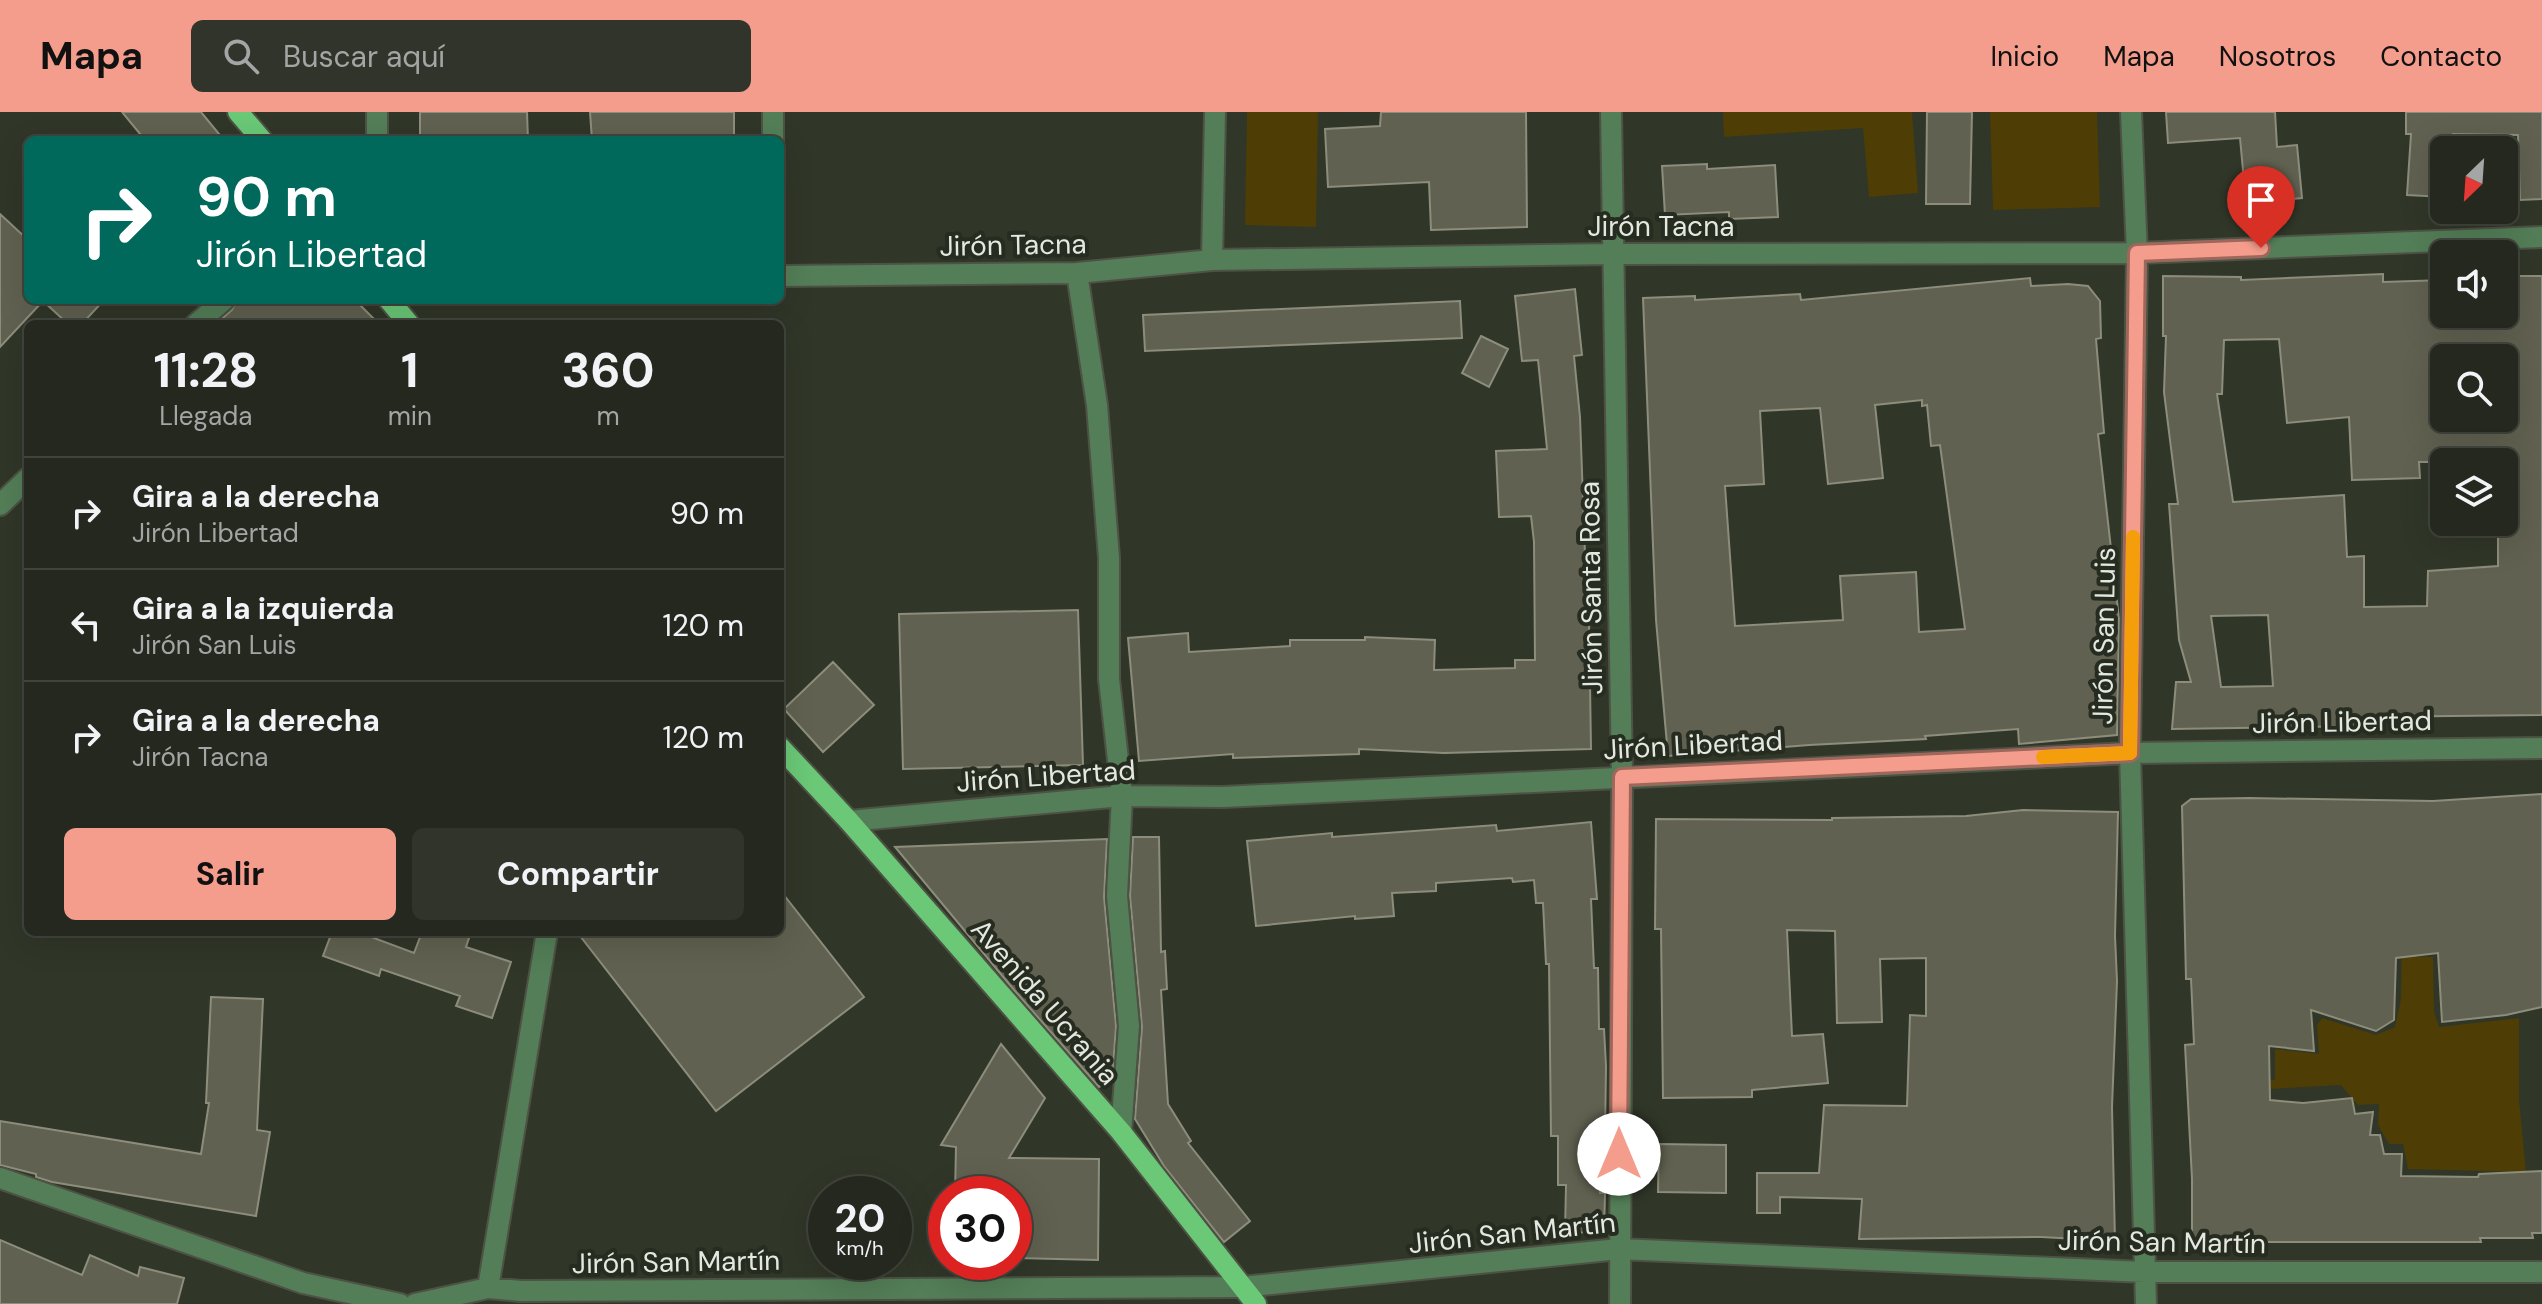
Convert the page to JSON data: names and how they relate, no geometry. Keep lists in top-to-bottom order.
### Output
{
  "streets": {
    "main road": ["Avenida Ucrania"],
    "street": [
      "Jirón Tacna",
      "Jirón Santa Rosa",
      "Jirón San Luis",
      "Jirón Libertad",
      "Jirón San Martín"
    ]
  },
  "crossings": [
    ["Jirón Tacna", "Jirón Santa Rosa"],
    ["Jirón Tacna", "Jirón San Luis"],
    ["Jirón Santa Rosa", "Jirón Libertad"],
    ["Jirón Santa Rosa", "Jirón San Martín"],
    ["Jirón San Luis", "Jirón Libertad"],
    ["Jirón San Luis", "Jirón San Martín"],
    ["Jirón Libertad", "Avenida Ucrania"],
    ["Avenida Ucrania", "Jirón San Martín"]
  ],
  "north": "bottom left",
  "page": {
    "header": "Mapa",
    "search": "Buscar aquí",
    "nav": [
      "Inicio",
      "Mapa",
      "Nosotros",
      "Contacto"
    ],
    "turn": ["90 m", "Jirón Libertad"],
    "eta": [
      "11:28",
      "Llegada",
      "1",
      "min",
      "360",
      "m"
    ],
    "list": [
      {
        "name": "Gira a la derecha",
        "note": "Jirón Libertad",
        "value": "90 m"
      },
      {
        "name": "Gira a la izquierda",
        "note": "Jirón San Luis",
        "value": "120 m"
      },
      {
        "name": "Gira a la derecha",
        "note": "Jirón Tacna",
        "value": "120 m"
      }
    ],
    "buttons": ["Salir", "Compartir"],
    "speed": "20 km/h",
    "limit": "30"
  }
}
